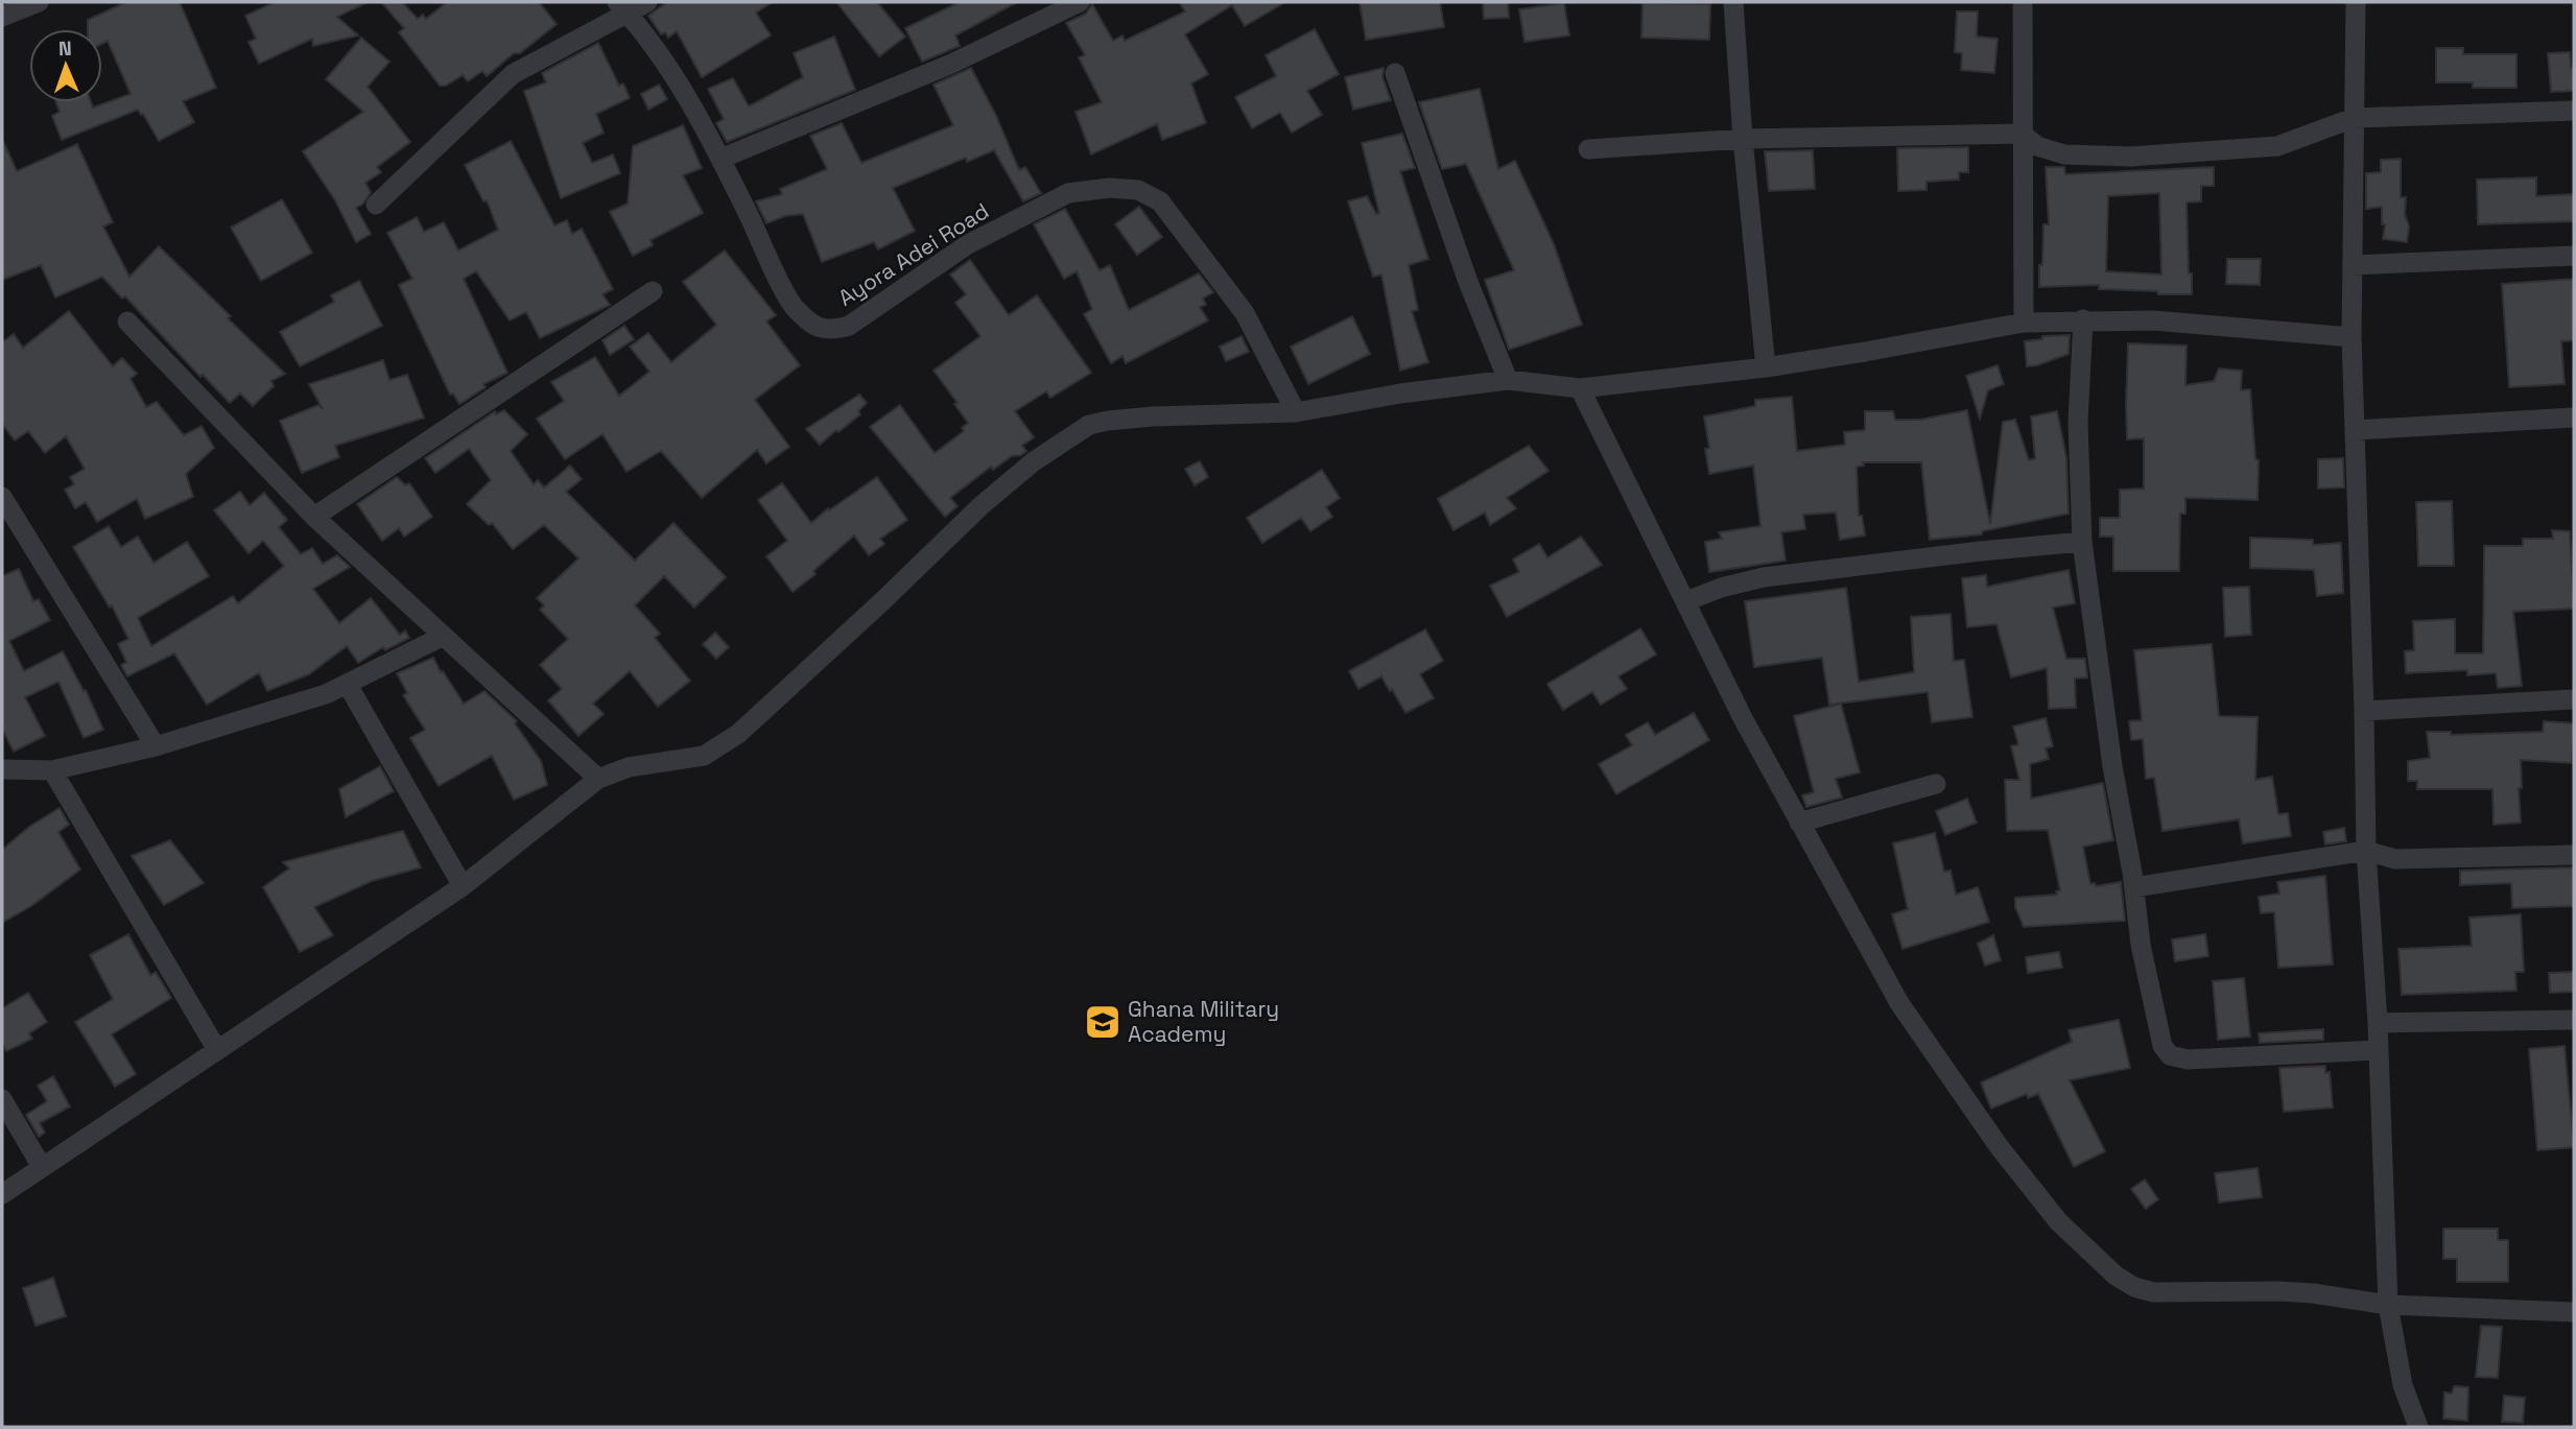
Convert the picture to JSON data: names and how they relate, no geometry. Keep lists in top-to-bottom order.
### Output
{
  "streets": {
    "street": ["Ayora Adei Road"]
  },
  "places": {
    "school or university": ["Ghana Military Academy"]
  },
  "north": "top"
}
